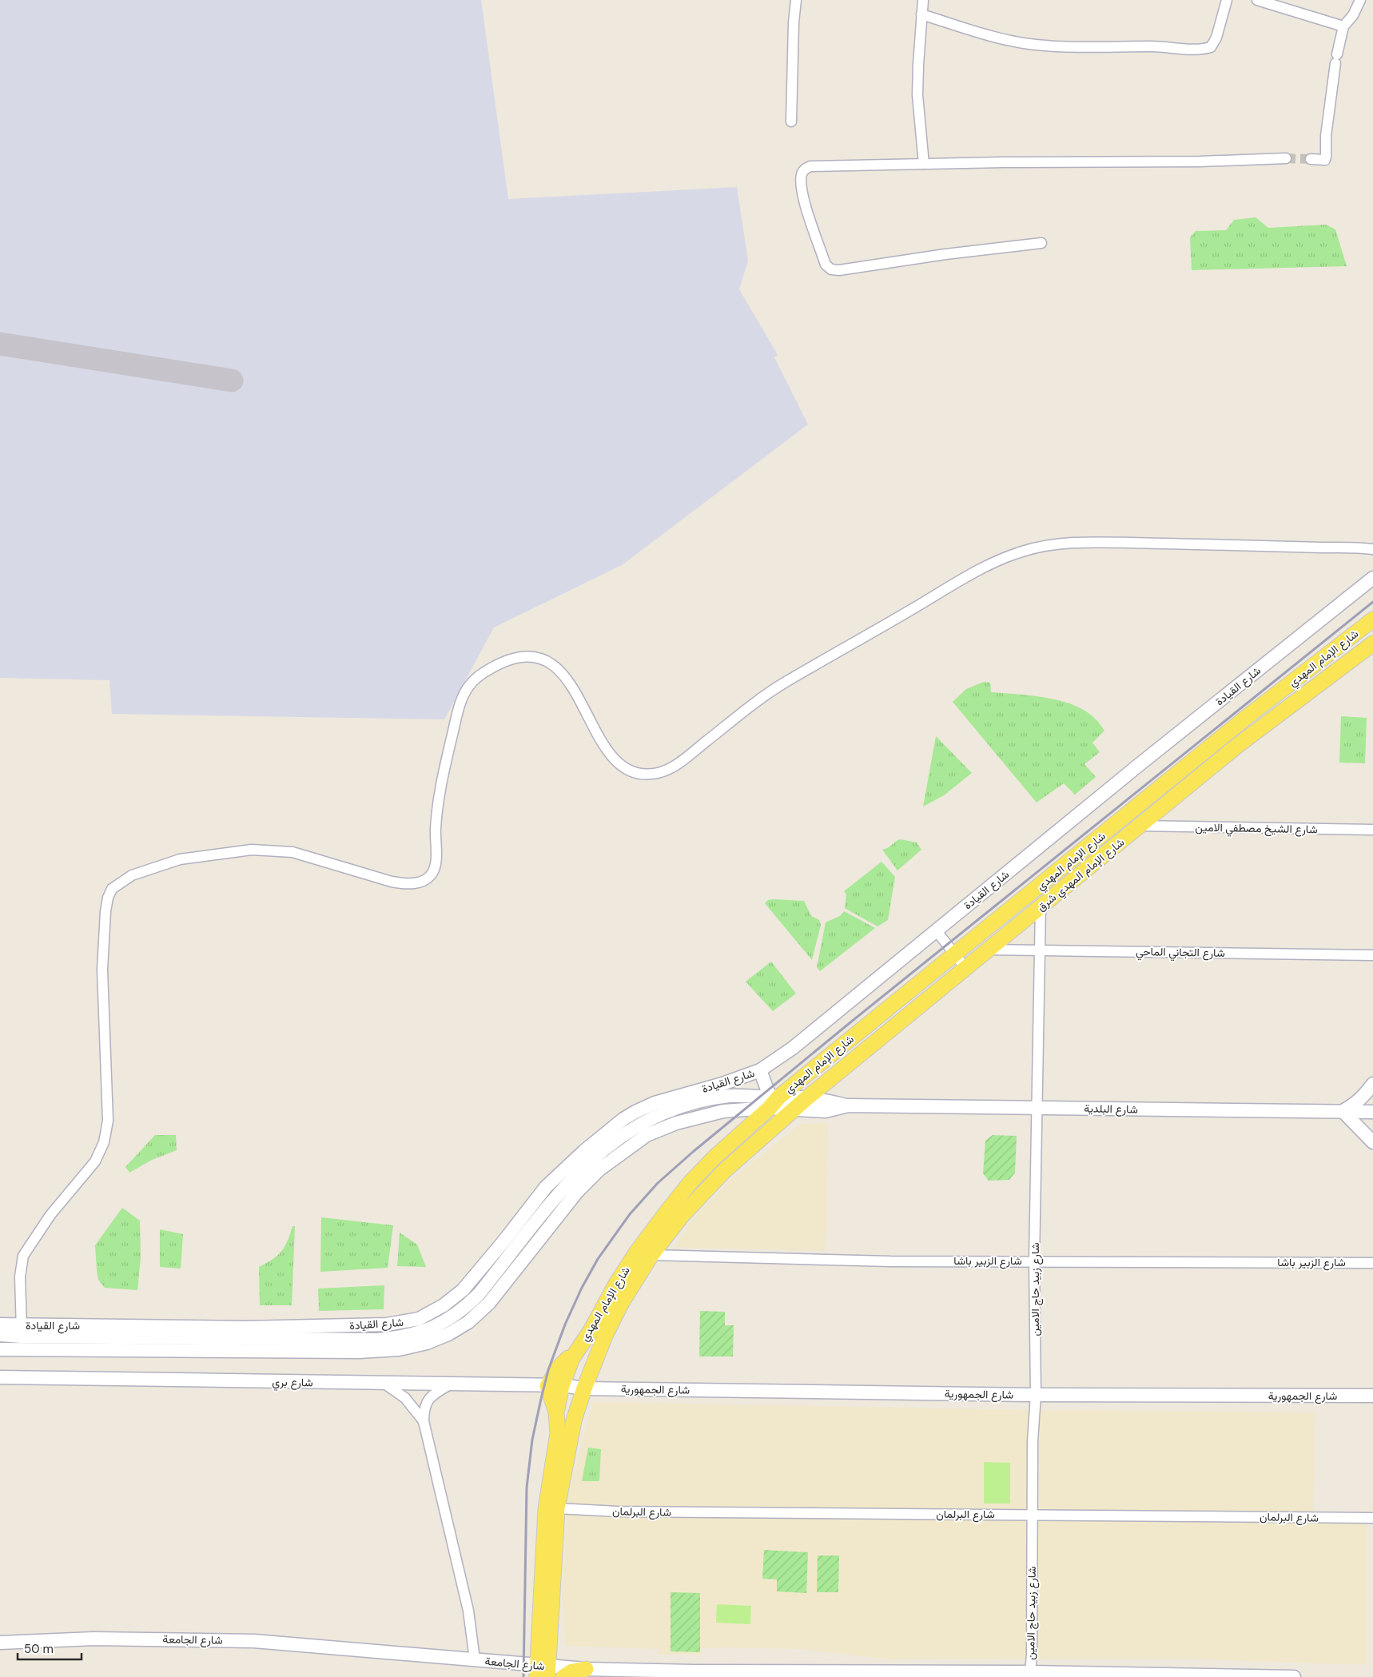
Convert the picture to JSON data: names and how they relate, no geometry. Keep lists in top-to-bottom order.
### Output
{
  "streets": {
    "main road": [
      "شارع الإمام المهدي",
      "شارع القيادة",
      "شارع الإمام المهدي شرق",
      "شارع البلدية",
      "شارع بري",
      "شارع الجمهورية",
      "شارع الجامعة"
    ],
    "street": [
      "شارع الشيخ مصطفي الامين",
      "شارع التجاني الماحي",
      "شارع الزبير باشا",
      "شارع زبيد حاج الامين",
      "شارع البرلمان"
    ]
  },
  "crossings": [
    ["شارع الإمام المهدي", "شارع القيادة"],
    ["شارع الإمام المهدي", "شارع الإمام المهدي شرق"],
    ["شارع الإمام المهدي", "شارع الزبير باشا"],
    ["شارع الإمام المهدي", "شارع بري"],
    ["شارع الإمام المهدي", "شارع الجمهورية"],
    ["شارع الإمام المهدي", "شارع البرلمان"],
    ["شارع الإمام المهدي", "شارع الجامعة"],
    ["شارع القيادة", "شارع الإمام المهدي شرق"],
    ["شارع القيادة", "شارع البلدية"],
    ["شارع الشيخ مصطفي الامين", "شارع الإمام المهدي شرق"],
    ["شارع الإمام المهدي شرق", "شارع التجاني الماحي"],
    ["شارع الإمام المهدي شرق", "شارع زبيد حاج الامين"],
    ["شارع التجاني الماحي", "شارع زبيد حاج الامين"],
    ["شارع البلدية", "شارع زبيد حاج الامين"],
    ["شارع الزبير باشا", "شارع زبيد حاج الامين"],
    ["شارع زبيد حاج الامين", "شارع الجمهورية"],
    ["شارع زبيد حاج الامين", "شارع البرلمان"],
    ["شارع زبيد حاج الامين", "شارع الجامعة"],
    ["شارع بري", "شارع الجمهورية"]
  ],
  "scale_bar": "50 m"
}
